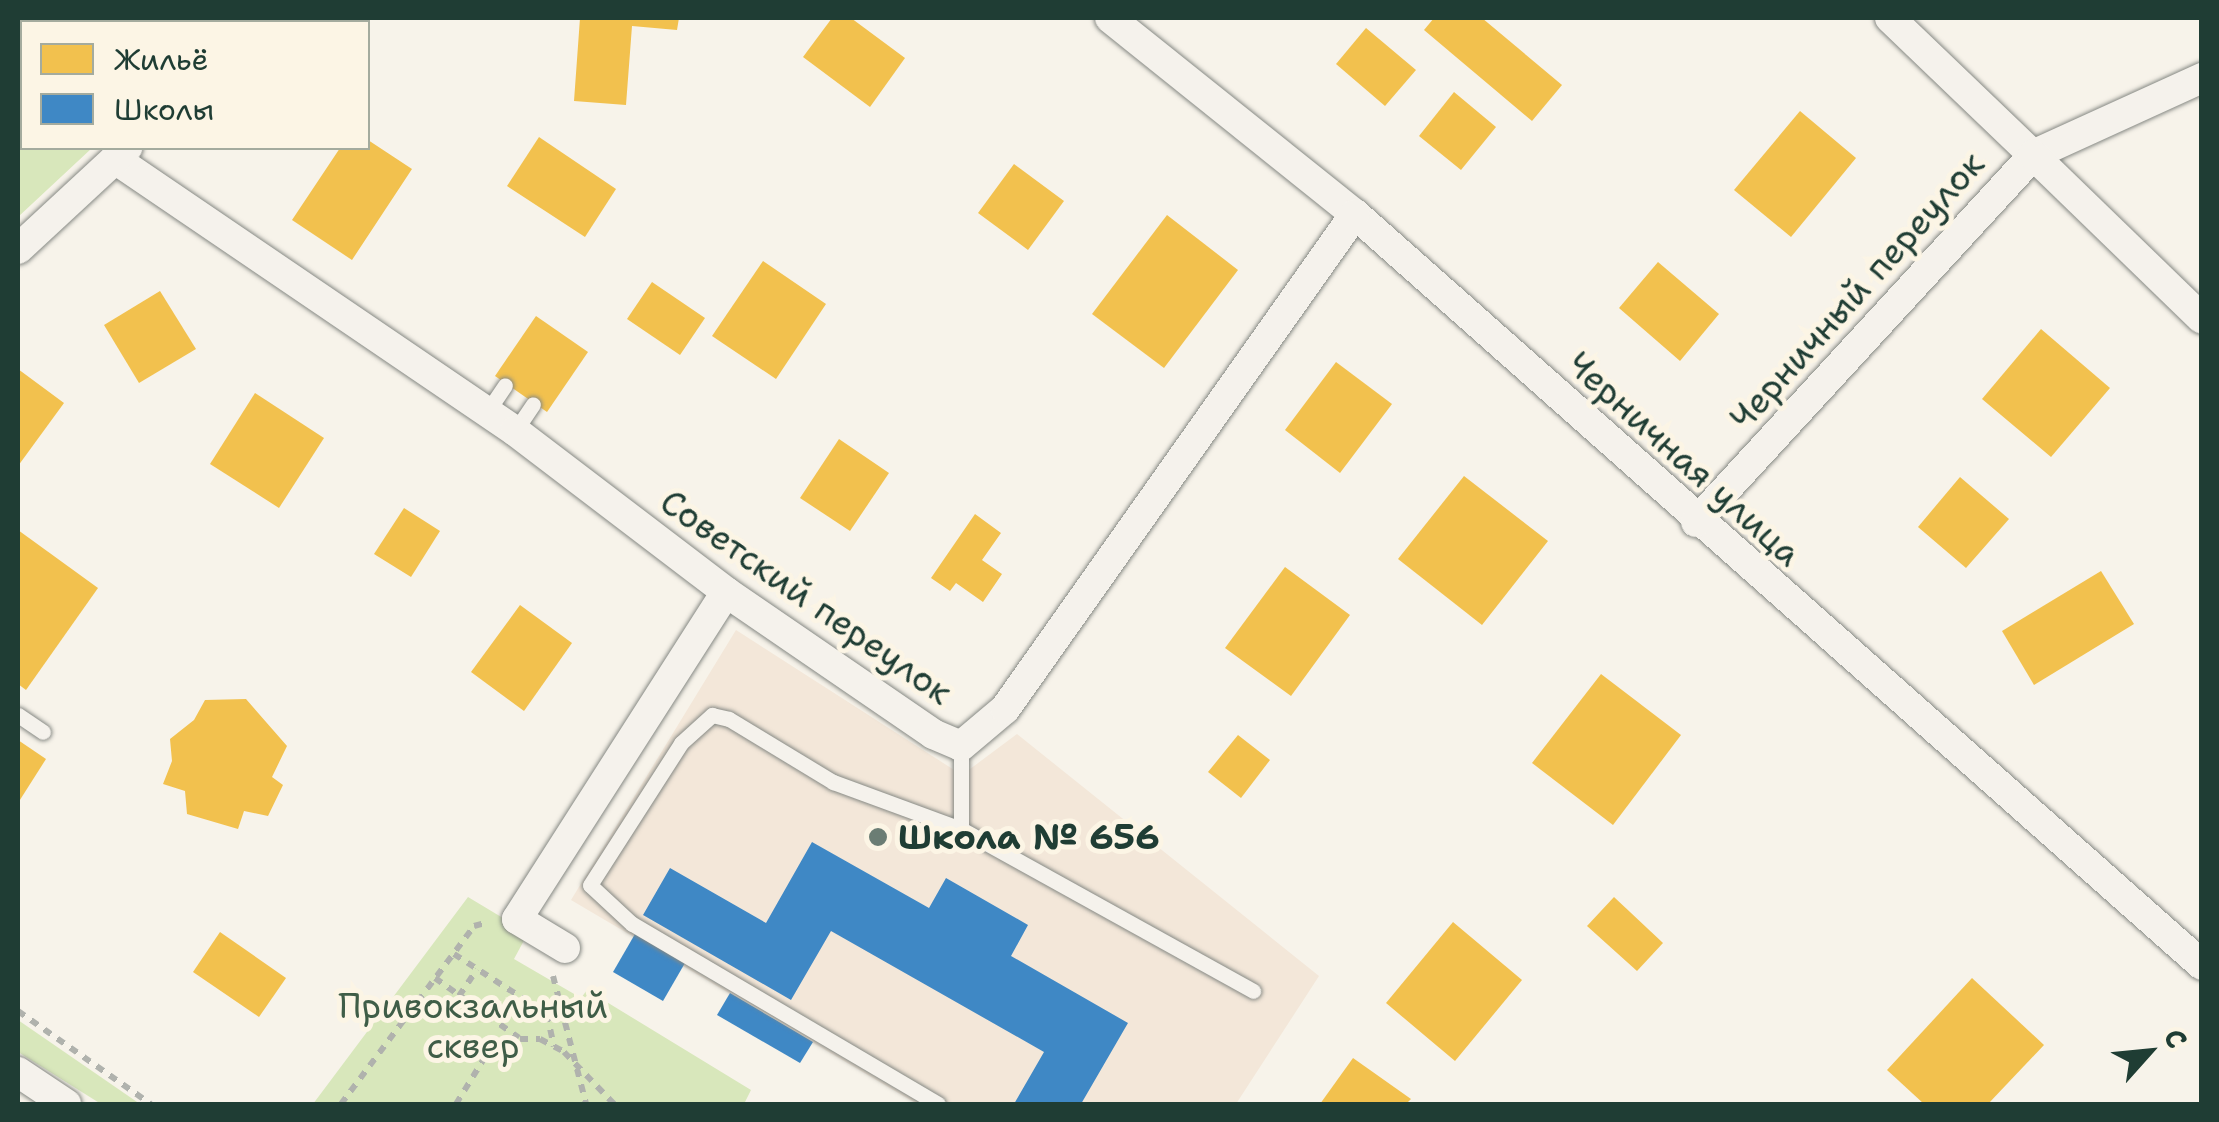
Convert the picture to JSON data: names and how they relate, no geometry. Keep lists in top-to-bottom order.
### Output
{
  "streets": {
    "street": ["Черничный переулок", "Черничная улица", "Советский переулок"]
  },
  "crossings": [
    ["Черничный переулок", "Черничная улица"],
    ["Черничная улица", "Советский переулок"]
  ],
  "parks": ["Привокзальный сквер"],
  "places": ["Школа № 656"],
  "legend": ["Жильё", "Школы"],
  "north": "top right"
}
